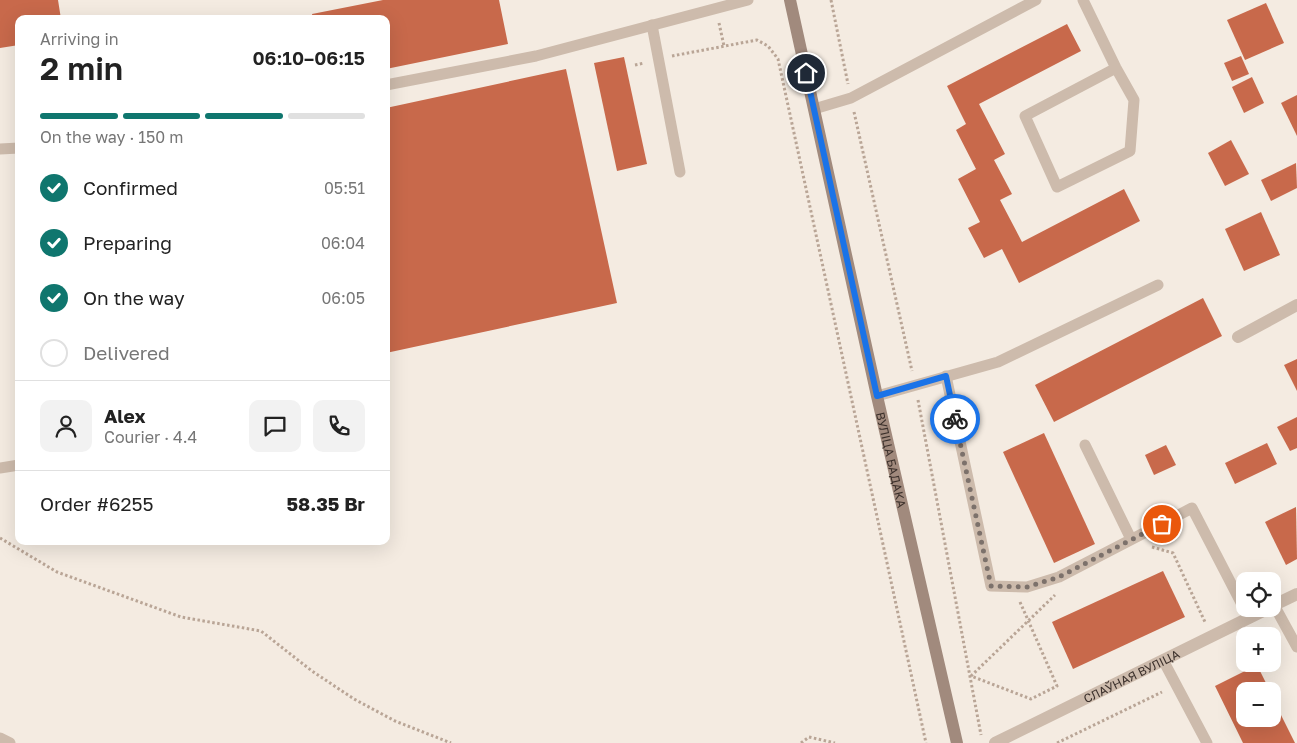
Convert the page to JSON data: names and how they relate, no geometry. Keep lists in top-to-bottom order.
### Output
{
  "streets": {
    "main road": ["ВУЛІЦА БАДАКА"],
    "street": ["СЛАЎНАЯ ВУЛІЦА"]
  },
  "page": {
    "heading": ["2 min", "Arriving in", "06:10–06:15"],
    "panel": [
      "Alex",
      "Courier · 4.4",
      "Order #6255",
      "58.35 Br"
    ],
    "bar": "On the way · 150 m",
    "list": [
      ["Confirmed", "05:51"],
      ["Preparing", "06:04"],
      ["On the way", "06:05"],
      "Delivered"
    ],
    "map_buttons": ["+", "−"]
  }
}
